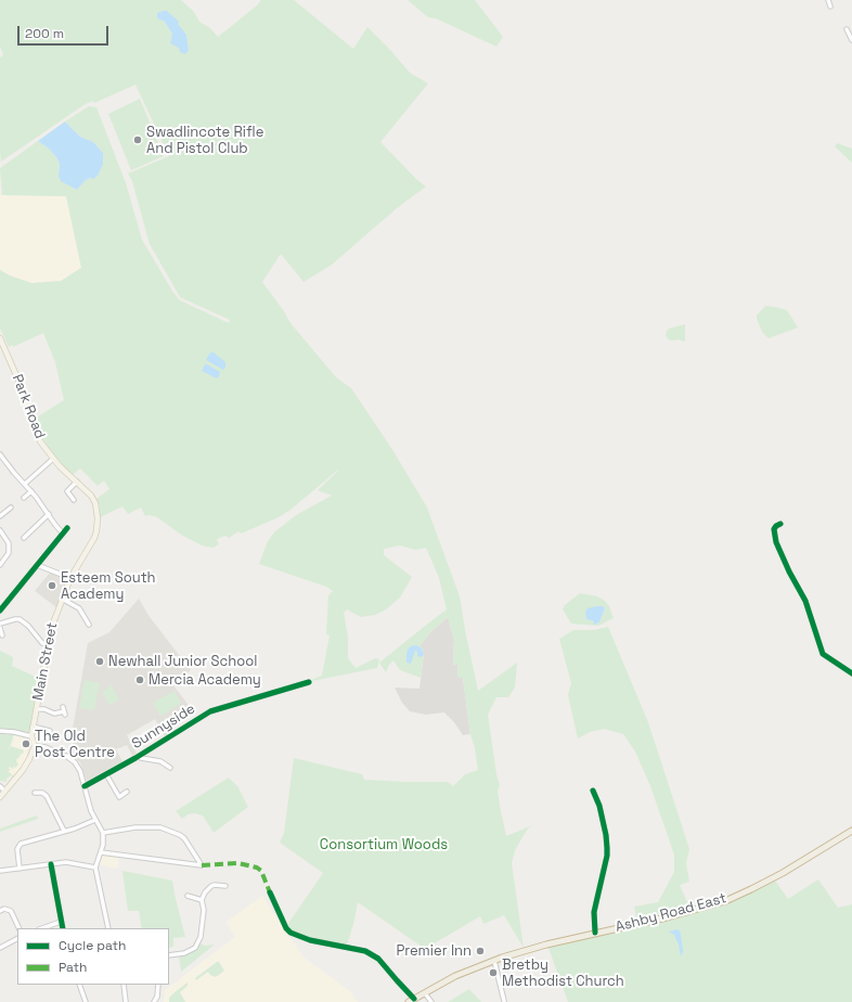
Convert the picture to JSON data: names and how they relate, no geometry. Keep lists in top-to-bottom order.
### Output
{
  "streets": {
    "highway": ["Ashby Road East"],
    "main road": ["Park Road", "Main Street"],
    "street": ["Sunnyside"]
  },
  "crossings": [
    ["Park Road", "Main Street"]
  ],
  "parks": ["Consortium Woods"],
  "places": [
    "Swadlincote Rifle And Pistol Club",
    "Esteem South Academy",
    "Newhall Junior School",
    "Mercia Academy",
    "The Old Post Centre",
    "Premier Inn",
    "Bretby Methodist Church"
  ],
  "legend": ["Cycle path", "Path"],
  "scale_bar": "200 m"
}
